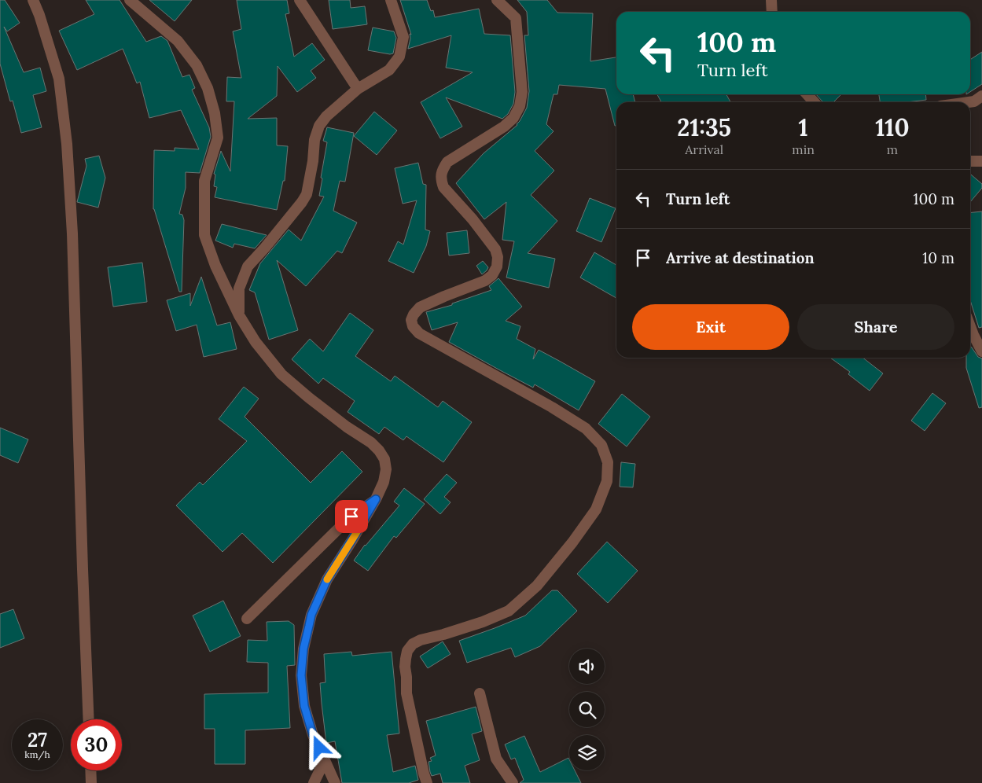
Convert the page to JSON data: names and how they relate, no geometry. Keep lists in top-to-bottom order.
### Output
{
  "page": {
    "turn": ["100 m", "Turn left"],
    "eta": [
      "21:35",
      "Arrival",
      "1",
      "min",
      "110",
      "m"
    ],
    "list": [
      {
        "name": "Turn left",
        "value": "100 m"
      },
      {
        "name": "Arrive at destination",
        "value": "10 m"
      }
    ],
    "buttons": ["Exit", "Share"],
    "speed": "27 km/h",
    "limit": "30"
  }
}
